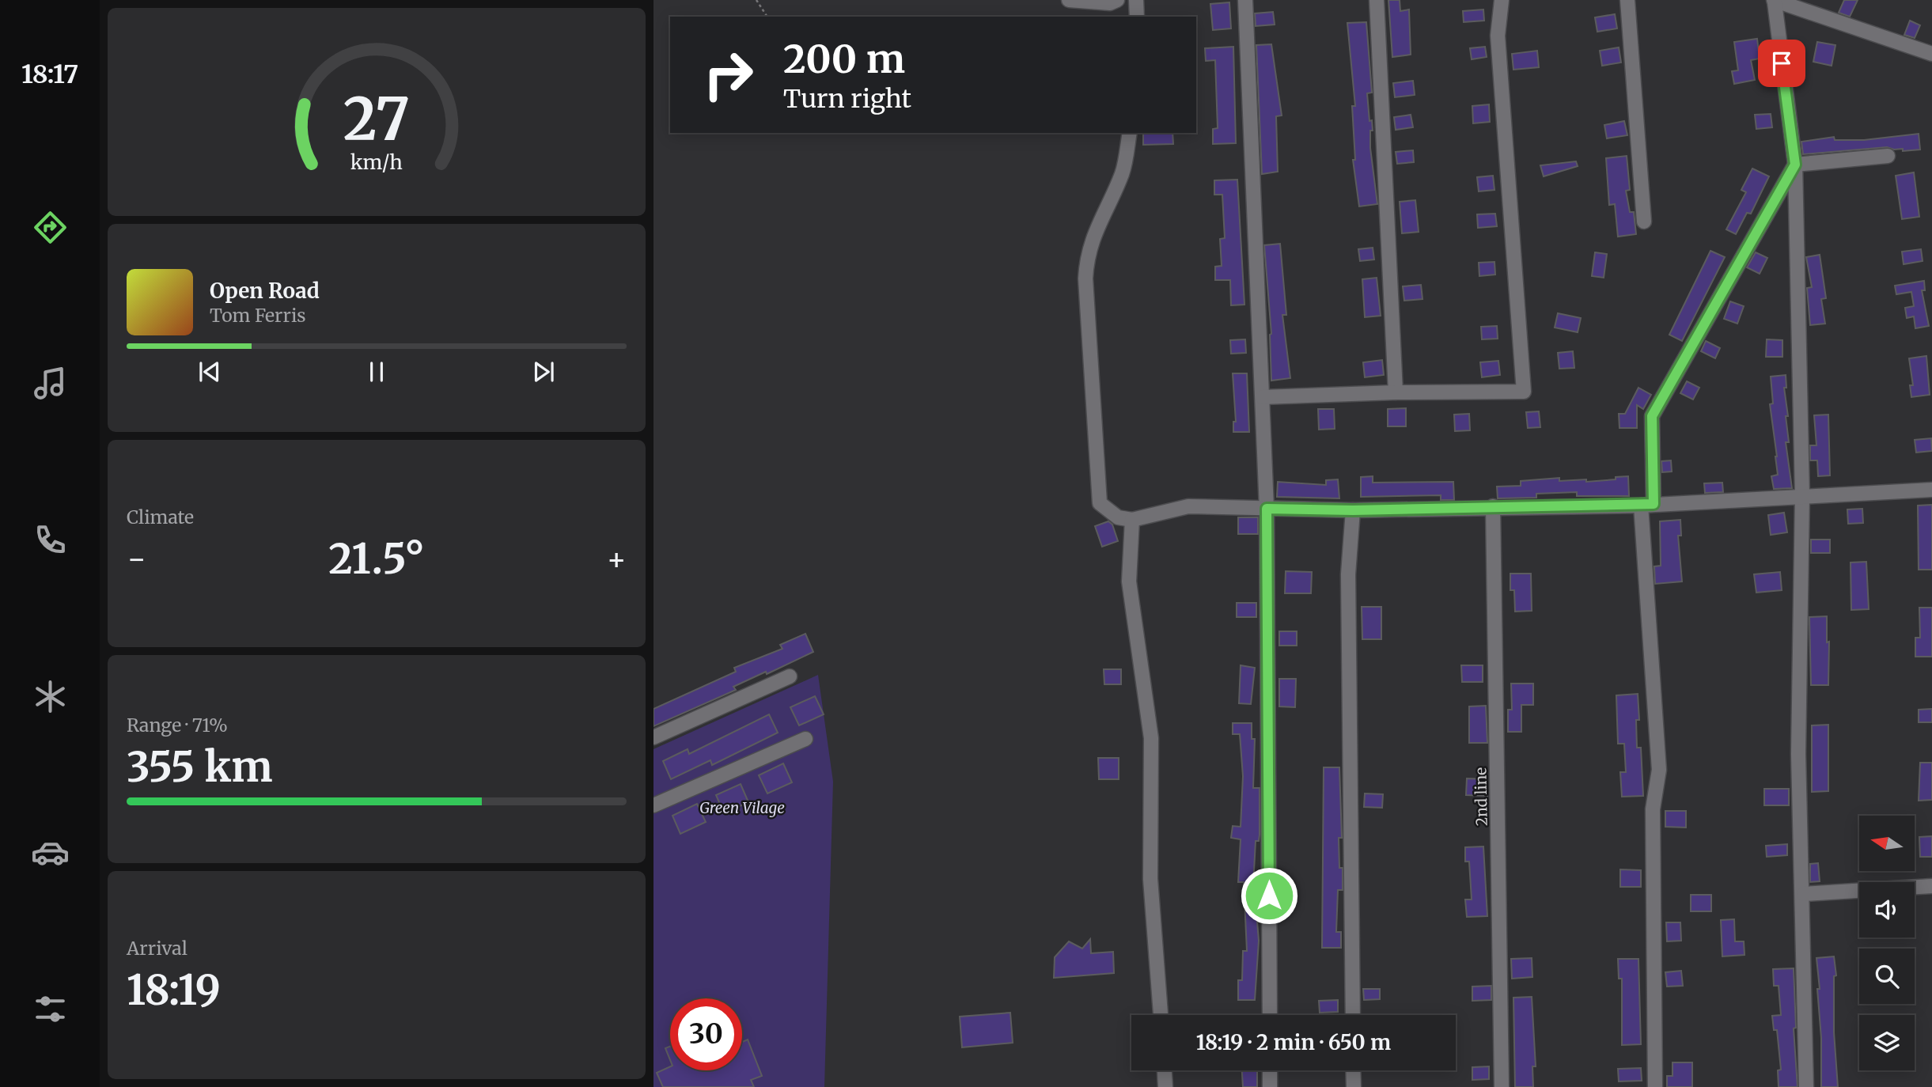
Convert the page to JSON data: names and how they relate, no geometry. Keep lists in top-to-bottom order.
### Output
{
  "streets": {
    "street": ["2nd line"]
  },
  "parks": ["Green Vilage"],
  "north": "left",
  "page": {
    "tabs": "18:17",
    "turn": ["200 m", "Turn right"],
    "song": ["Open Road", "Tom Ferris"],
    "tile": [
      "Climate",
      ["Range · 71%", "355 km"],
      ["Arrival", "18:19"]
    ],
    "heat": ["−", "21.5°", "+"],
    "limit": "30",
    "trip": "18:19 · 2 min · 650 m",
    "gauge": ["27", "km/h"]
  }
}
